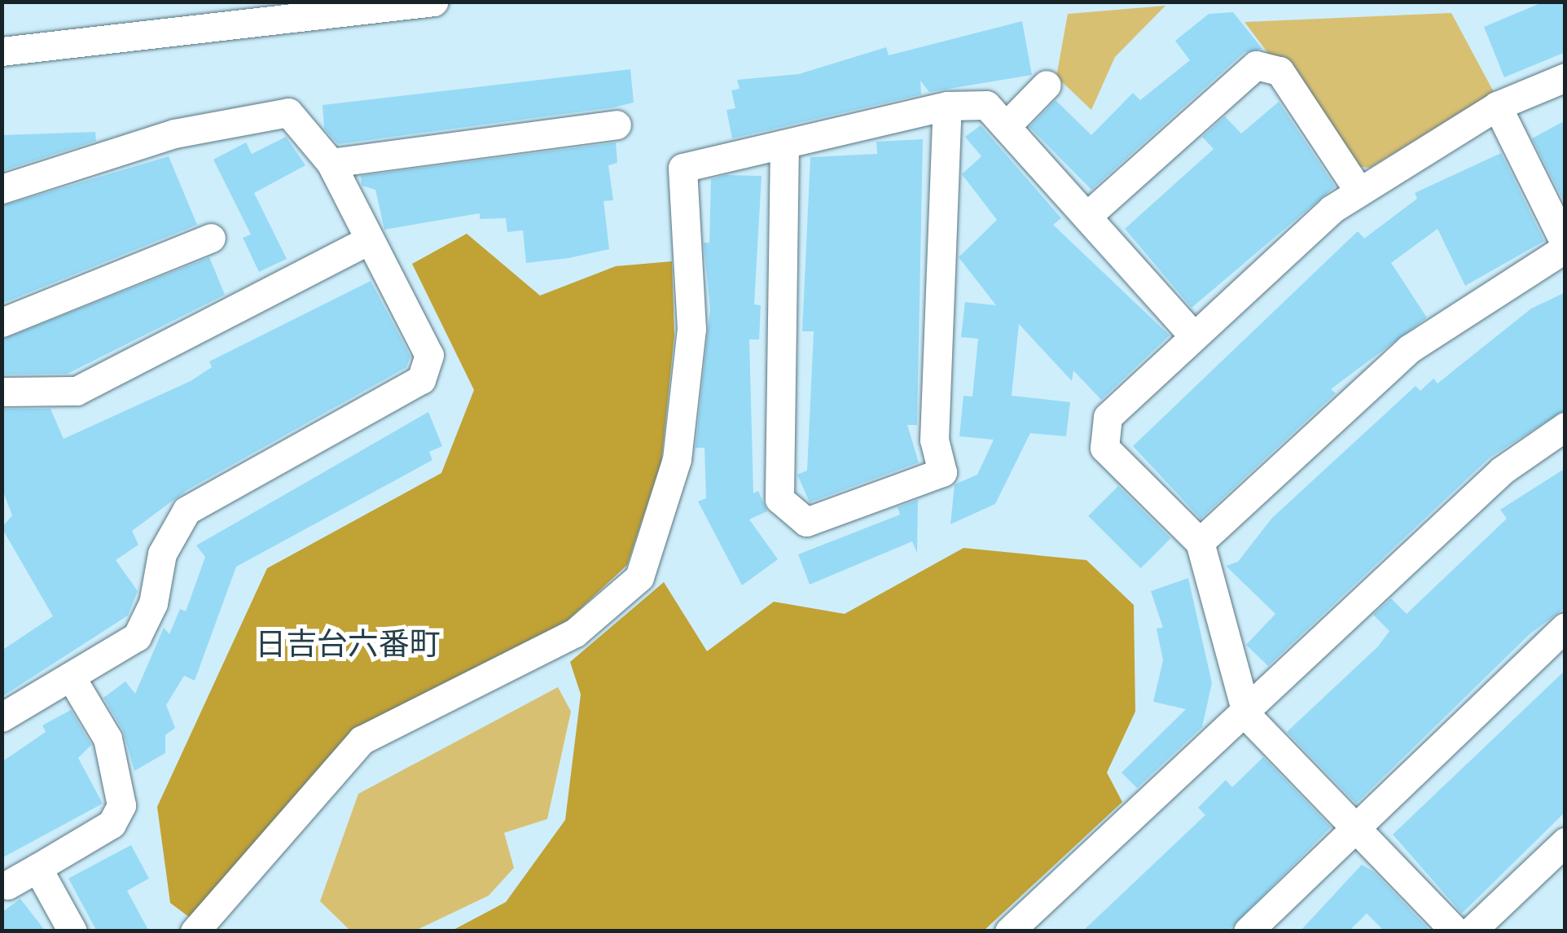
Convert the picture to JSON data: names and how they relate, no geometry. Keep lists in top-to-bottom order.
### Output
{
  "districts": ["日吉台六番町"]
}
